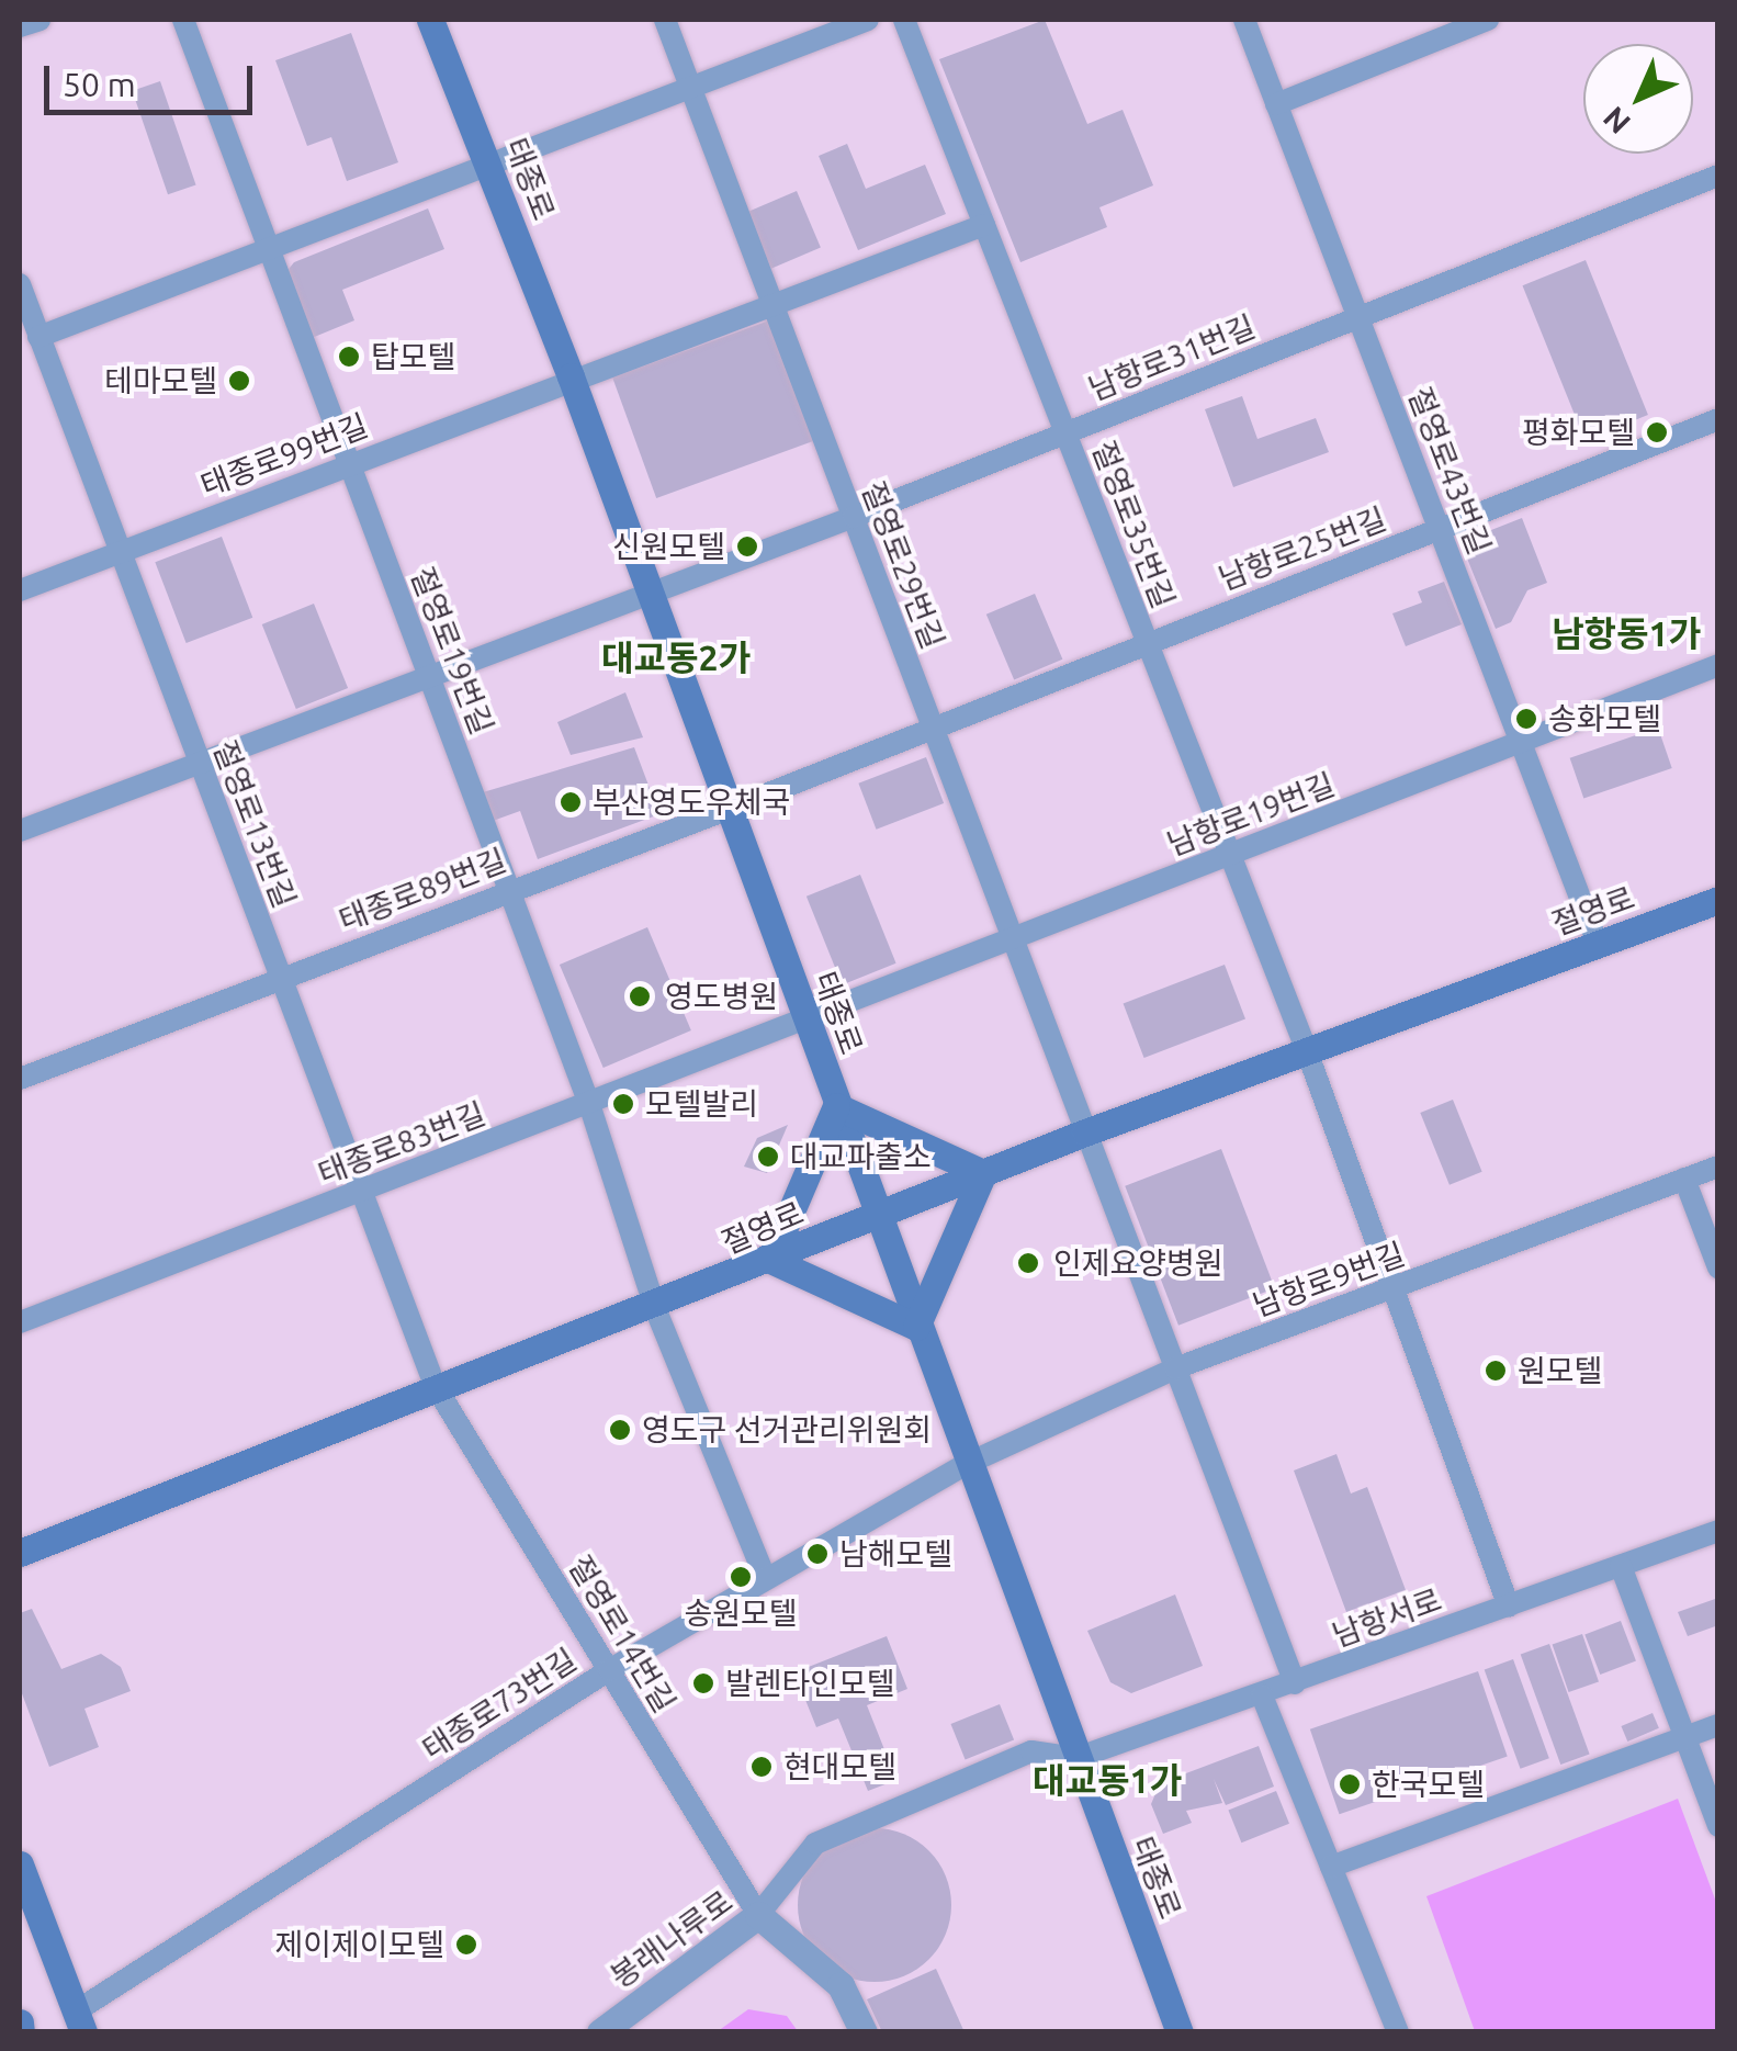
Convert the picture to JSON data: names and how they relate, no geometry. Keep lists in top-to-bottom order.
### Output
{
  "streets": {
    "main road": ["태종로", "절영로"],
    "street": [
      "남항로31번길",
      "태종로99번길",
      "절영로43번길",
      "절영로35번길",
      "남항로25번길",
      "절영로29번길",
      "절영로19번길",
      "남항로19번길",
      "절영로13번길",
      "태종로89번길",
      "태종로83번길",
      "남항로9번길",
      "남항서로",
      "절영로14번길",
      "태종로73번길",
      "봉래나루로"
    ]
  },
  "crossings": [
    ["태종로", "남항로31번길"],
    ["태종로", "태종로99번길"],
    ["태종로", "남항로25번길"],
    ["태종로", "남항로19번길"],
    ["태종로", "태종로89번길"],
    ["태종로", "절영로"],
    ["태종로", "태종로83번길"],
    ["태종로", "남항로9번길"],
    ["태종로", "남항서로"],
    ["태종로", "태종로73번길"],
    ["남항로31번길", "절영로43번길"],
    ["남항로31번길", "절영로35번길"],
    ["남항로31번길", "절영로29번길"],
    ["남항로31번길", "절영로19번길"],
    ["남항로31번길", "절영로13번길"],
    ["태종로99번길", "절영로35번길"],
    ["태종로99번길", "절영로29번길"],
    ["태종로99번길", "절영로19번길"],
    ["태종로99번길", "절영로13번길"],
    ["절영로43번길", "남항로25번길"],
    ["절영로43번길", "남항로19번길"],
    ["절영로43번길", "절영로"],
    ["절영로35번길", "남항로25번길"],
    ["절영로35번길", "남항로19번길"],
    ["절영로35번길", "절영로"],
    ["절영로35번길", "남항로9번길"],
    ["절영로35번길", "남항서로"],
    ["남항로25번길", "절영로29번길"],
    ["남항로25번길", "태종로89번길"],
    ["절영로29번길", "남항로19번길"],
    ["절영로29번길", "절영로"],
    ["절영로29번길", "남항로9번길"],
    ["절영로29번길", "남항서로"],
    ["절영로19번길", "태종로89번길"],
    ["절영로19번길", "절영로"],
    ["절영로19번길", "태종로83번길"],
    ["절영로19번길", "태종로73번길"],
    ["남항로19번길", "태종로83번길"],
    ["절영로13번길", "태종로89번길"],
    ["절영로13번길", "절영로"],
    ["절영로13번길", "태종로83번길"],
    ["절영로13번길", "절영로14번길"],
    ["절영로", "절영로14번길"],
    ["남항로9번길", "태종로73번길"],
    ["절영로14번길", "태종로73번길"],
    ["절영로14번길", "봉래나루로"]
  ],
  "districts": ["남항동1가", "대교동2가", "대교동1가"],
  "places": [
    "탑모텔",
    "테마모텔",
    "평화모텔",
    "신원모텔",
    "송화모텔",
    "부산영도우체국",
    "영도병원",
    "모텔발리",
    "대교파출소",
    "인제요양병원",
    "원모텔",
    "영도구 선거관리위원회",
    "남해모텔",
    "송원모텔",
    "발렌타인모텔",
    "현대모텔",
    "한국모텔",
    "제이제이모텔"
  ],
  "scale_bar": "50 m",
  "north": "bottom left"
}
